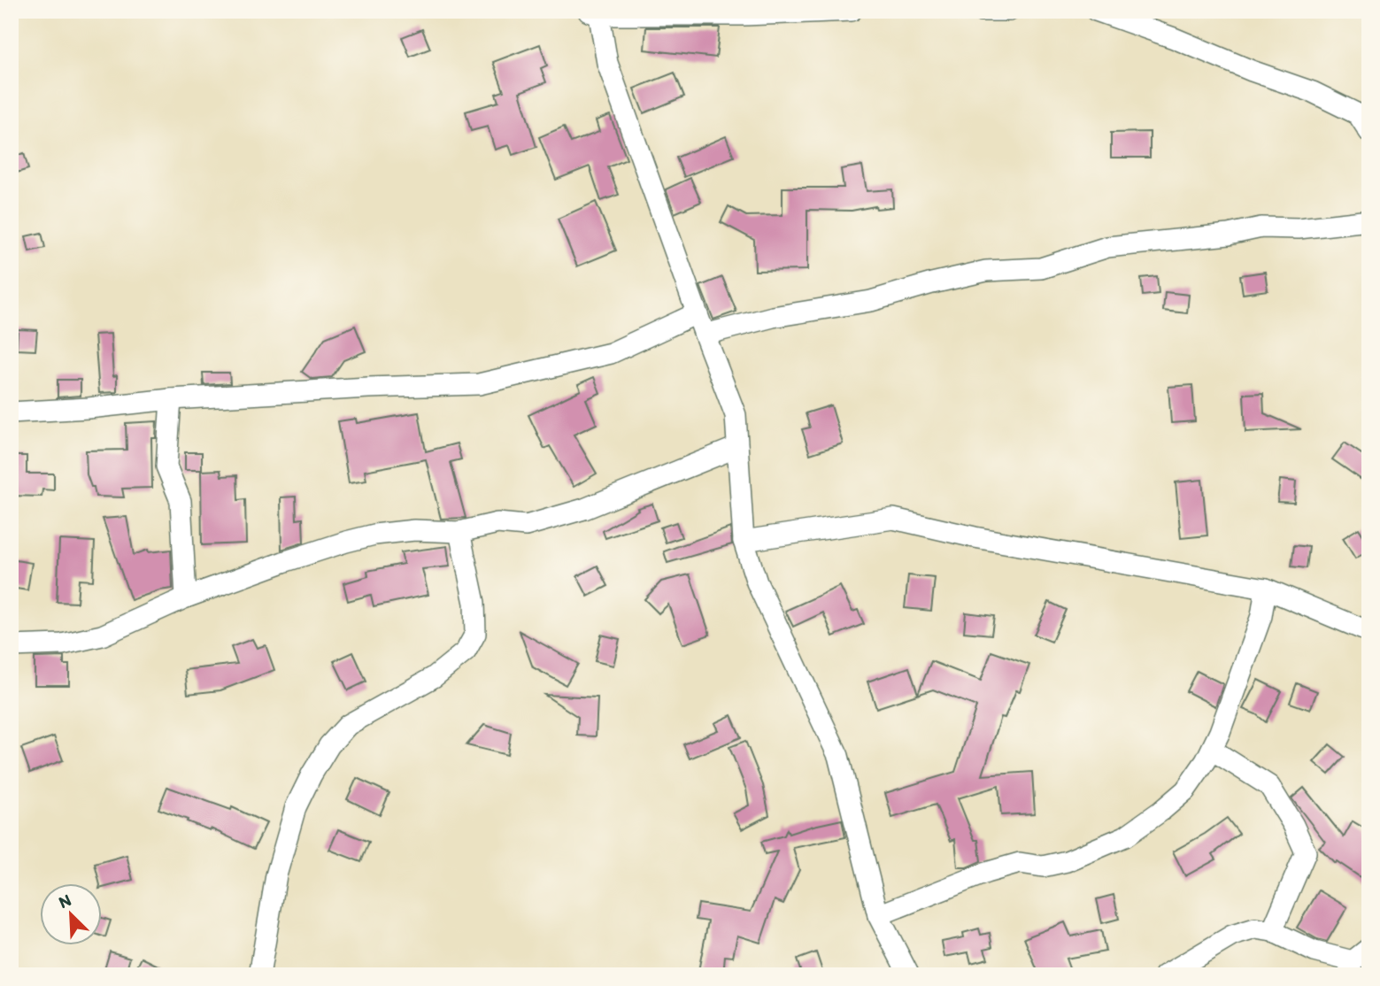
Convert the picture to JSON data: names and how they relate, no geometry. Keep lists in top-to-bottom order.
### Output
{
  "north": "top left"
}
